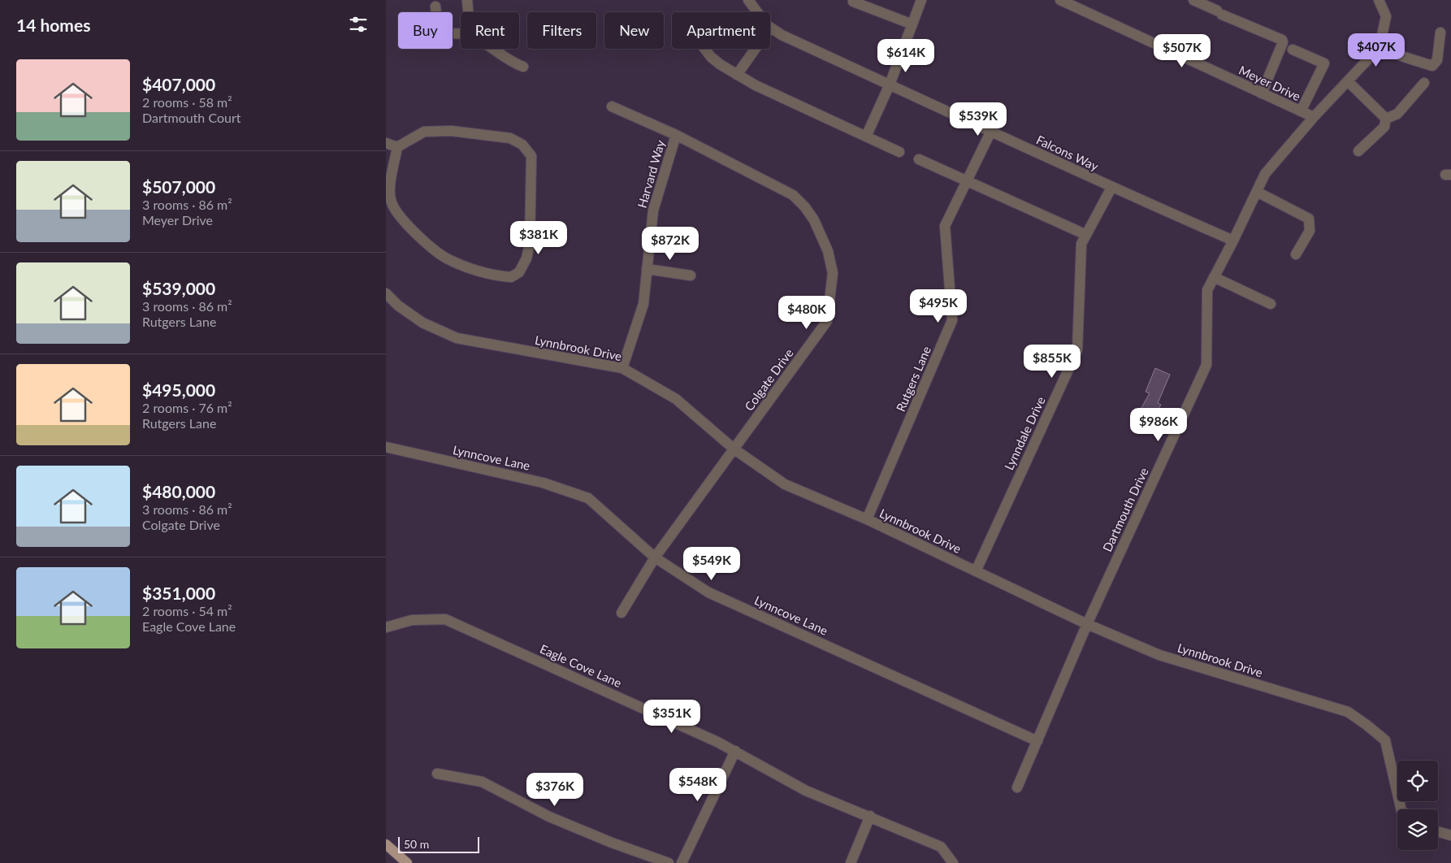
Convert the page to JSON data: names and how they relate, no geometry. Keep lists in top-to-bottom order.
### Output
{
  "streets": {
    "street": [
      "Meyer Drive",
      "Falcons Way",
      "Harvard Way",
      "Lynnbrook Drive",
      "Rutgers Lane",
      "Colgate Drive",
      "Lynndale Drive",
      "Lynncove Lane",
      "Dartmouth Drive",
      "Eagle Cove Lane"
    ]
  },
  "crossings": [
    ["Meyer Drive", "Dartmouth Drive"],
    ["Falcons Way", "Rutgers Lane"],
    ["Falcons Way", "Lynndale Drive"],
    ["Falcons Way", "Dartmouth Drive"],
    ["Harvard Way", "Lynnbrook Drive"],
    ["Harvard Way", "Colgate Drive"],
    ["Lynnbrook Drive", "Rutgers Lane"],
    ["Lynnbrook Drive", "Colgate Drive"],
    ["Lynnbrook Drive", "Lynndale Drive"],
    ["Lynnbrook Drive", "Dartmouth Drive"],
    ["Colgate Drive", "Lynncove Lane"],
    ["Lynncove Lane", "Dartmouth Drive"]
  ],
  "scale_bar": "50 m",
  "page": {
    "heading": "14 homes",
    "chip": [
      "Buy",
      "Rent",
      "Filters",
      "New",
      "Apartment"
    ],
    "price": [
      "$407K",
      "$507K",
      "$614K",
      "$539K",
      "$381K",
      "$872K",
      "$495K",
      "$480K",
      "$855K",
      "$986K",
      "$549K",
      "$351K",
      "$548K",
      "$376K"
    ],
    "list": [
      {
        "name": "$407,000",
        "note": "2 rooms · 58 m² · Dartmouth Court"
      },
      {
        "name": "$507,000",
        "note": "3 rooms · 86 m² · Meyer Drive"
      },
      {
        "name": "$539,000",
        "note": "3 rooms · 86 m² · Rutgers Lane"
      },
      {
        "name": "$495,000",
        "note": "2 rooms · 76 m² · Rutgers Lane"
      },
      {
        "name": "$480,000",
        "note": "3 rooms · 86 m² · Colgate Drive"
      },
      {
        "name": "$351,000",
        "note": "2 rooms · 54 m² · Eagle Cove Lane"
      }
    ],
    "scale": "50 m"
  }
}
